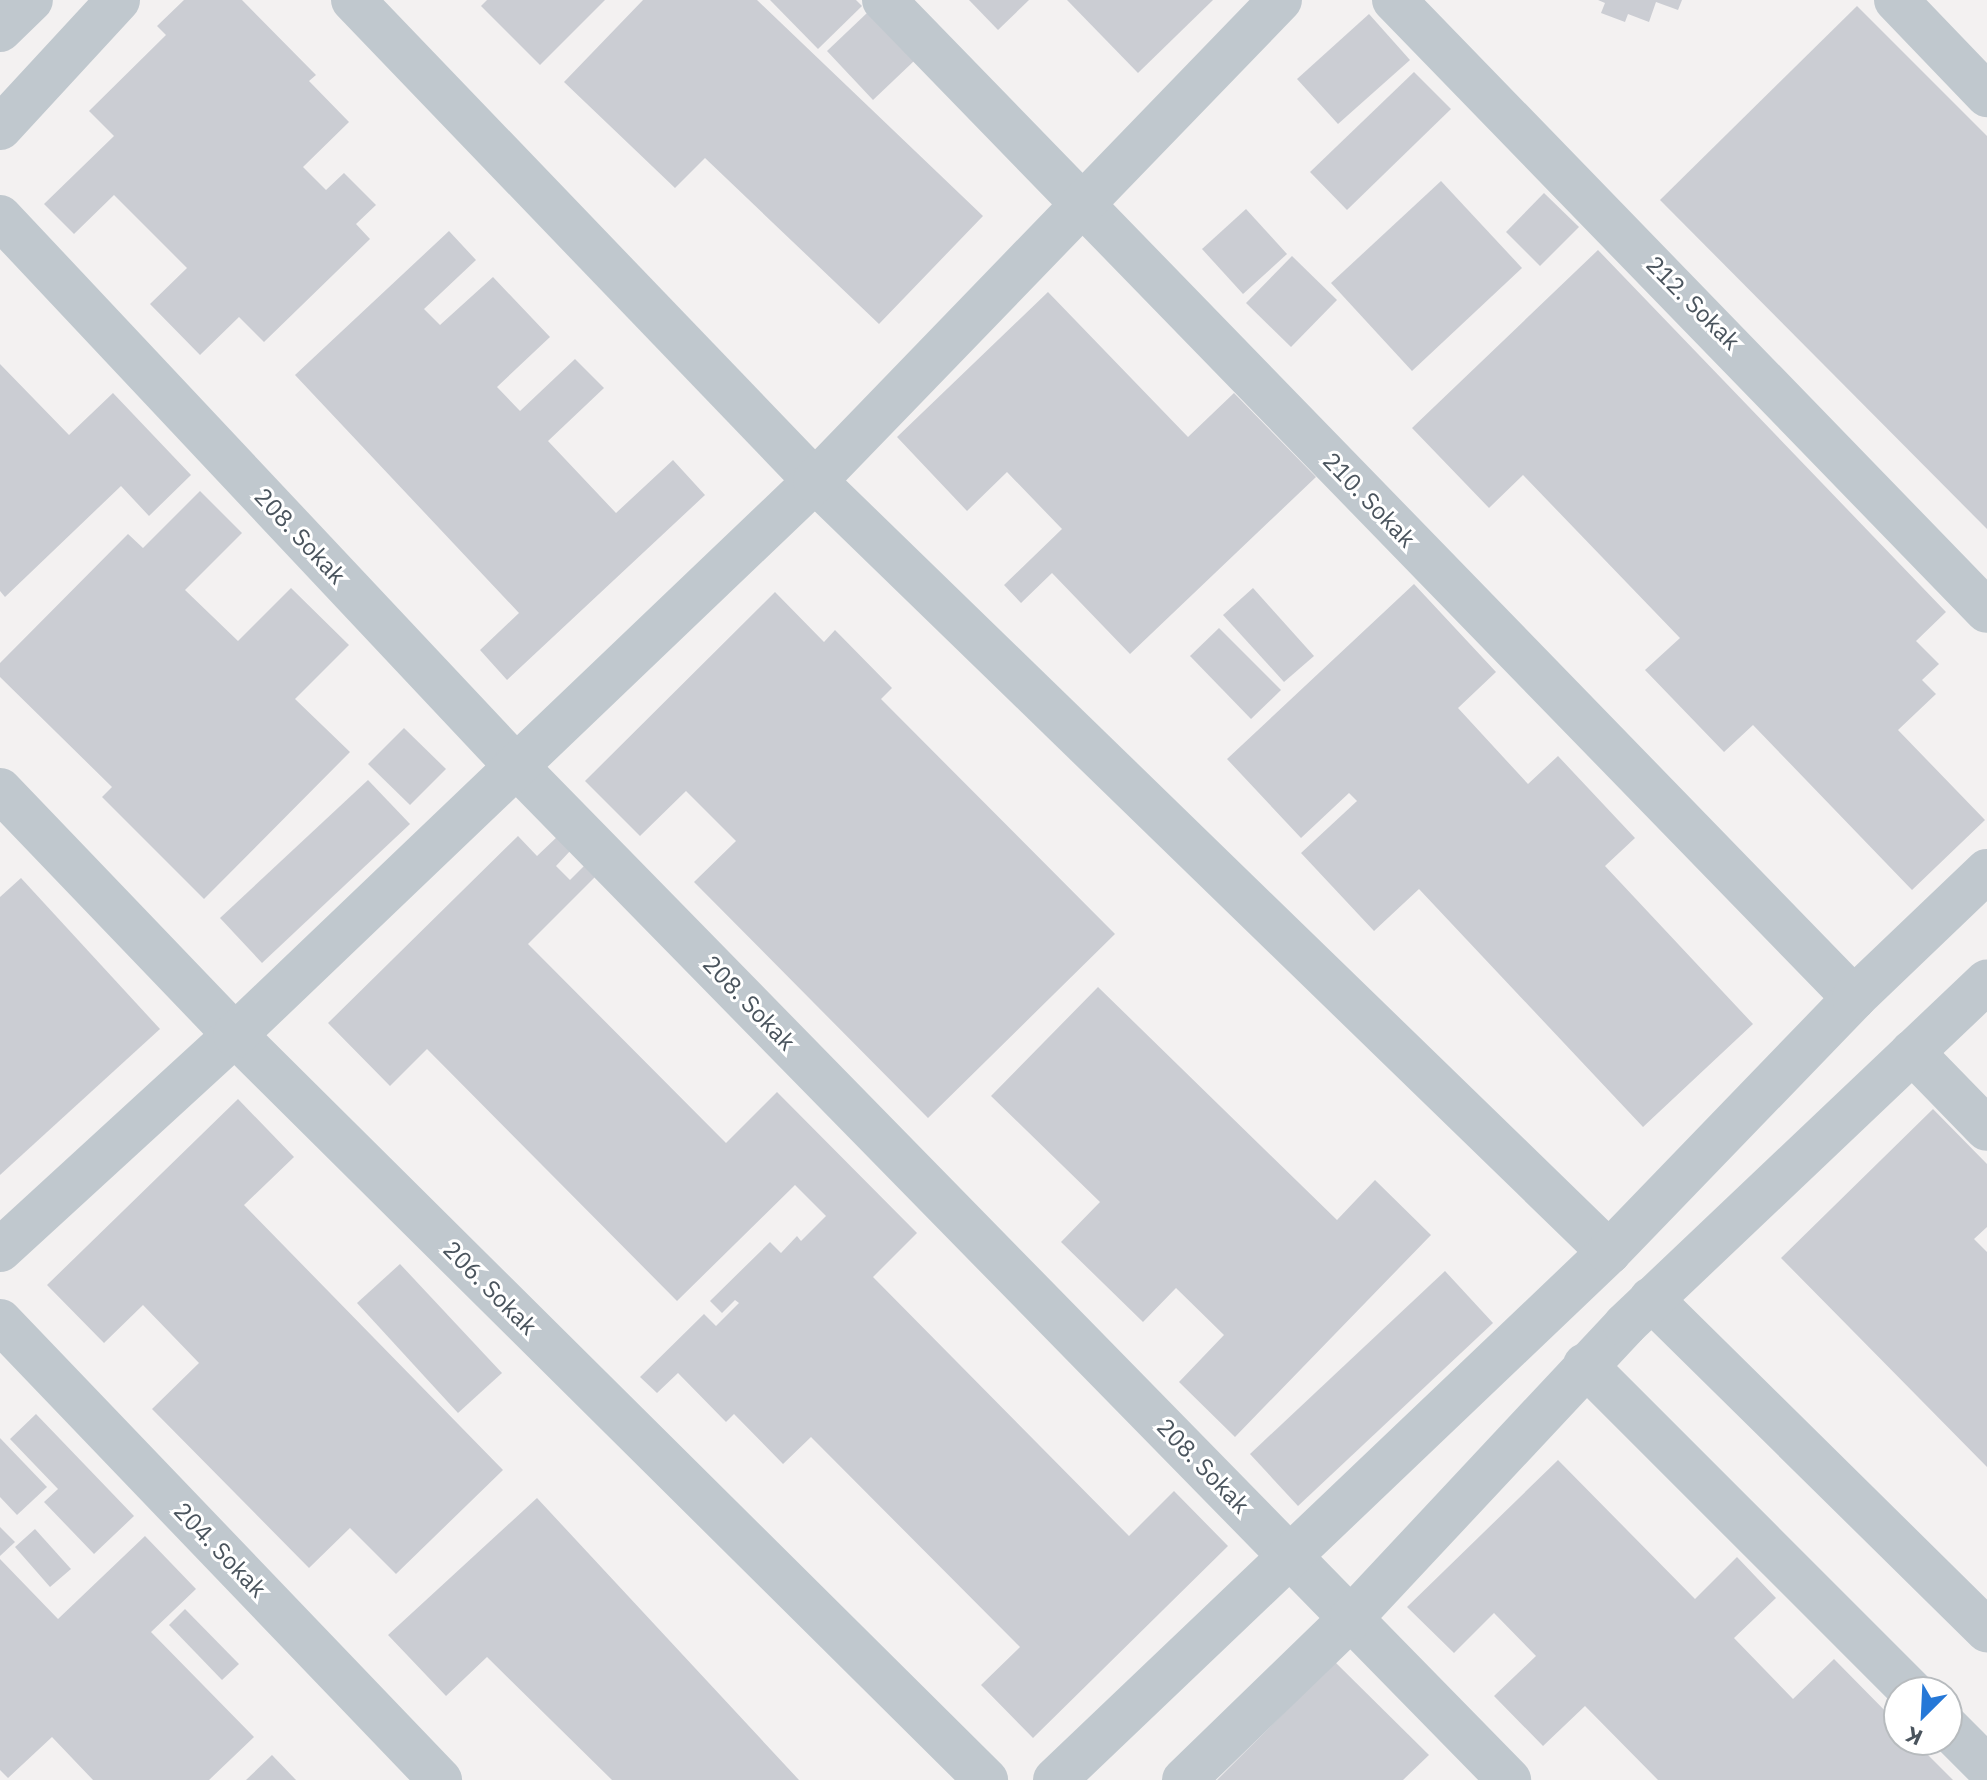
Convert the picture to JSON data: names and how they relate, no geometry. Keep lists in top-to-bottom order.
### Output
{
  "streets": {
    "street": [
      "212. Sokak",
      "210. Sokak",
      "208. Sokak",
      "206. Sokak",
      "204. Sokak"
    ]
  },
  "north": "bottom left"
}
